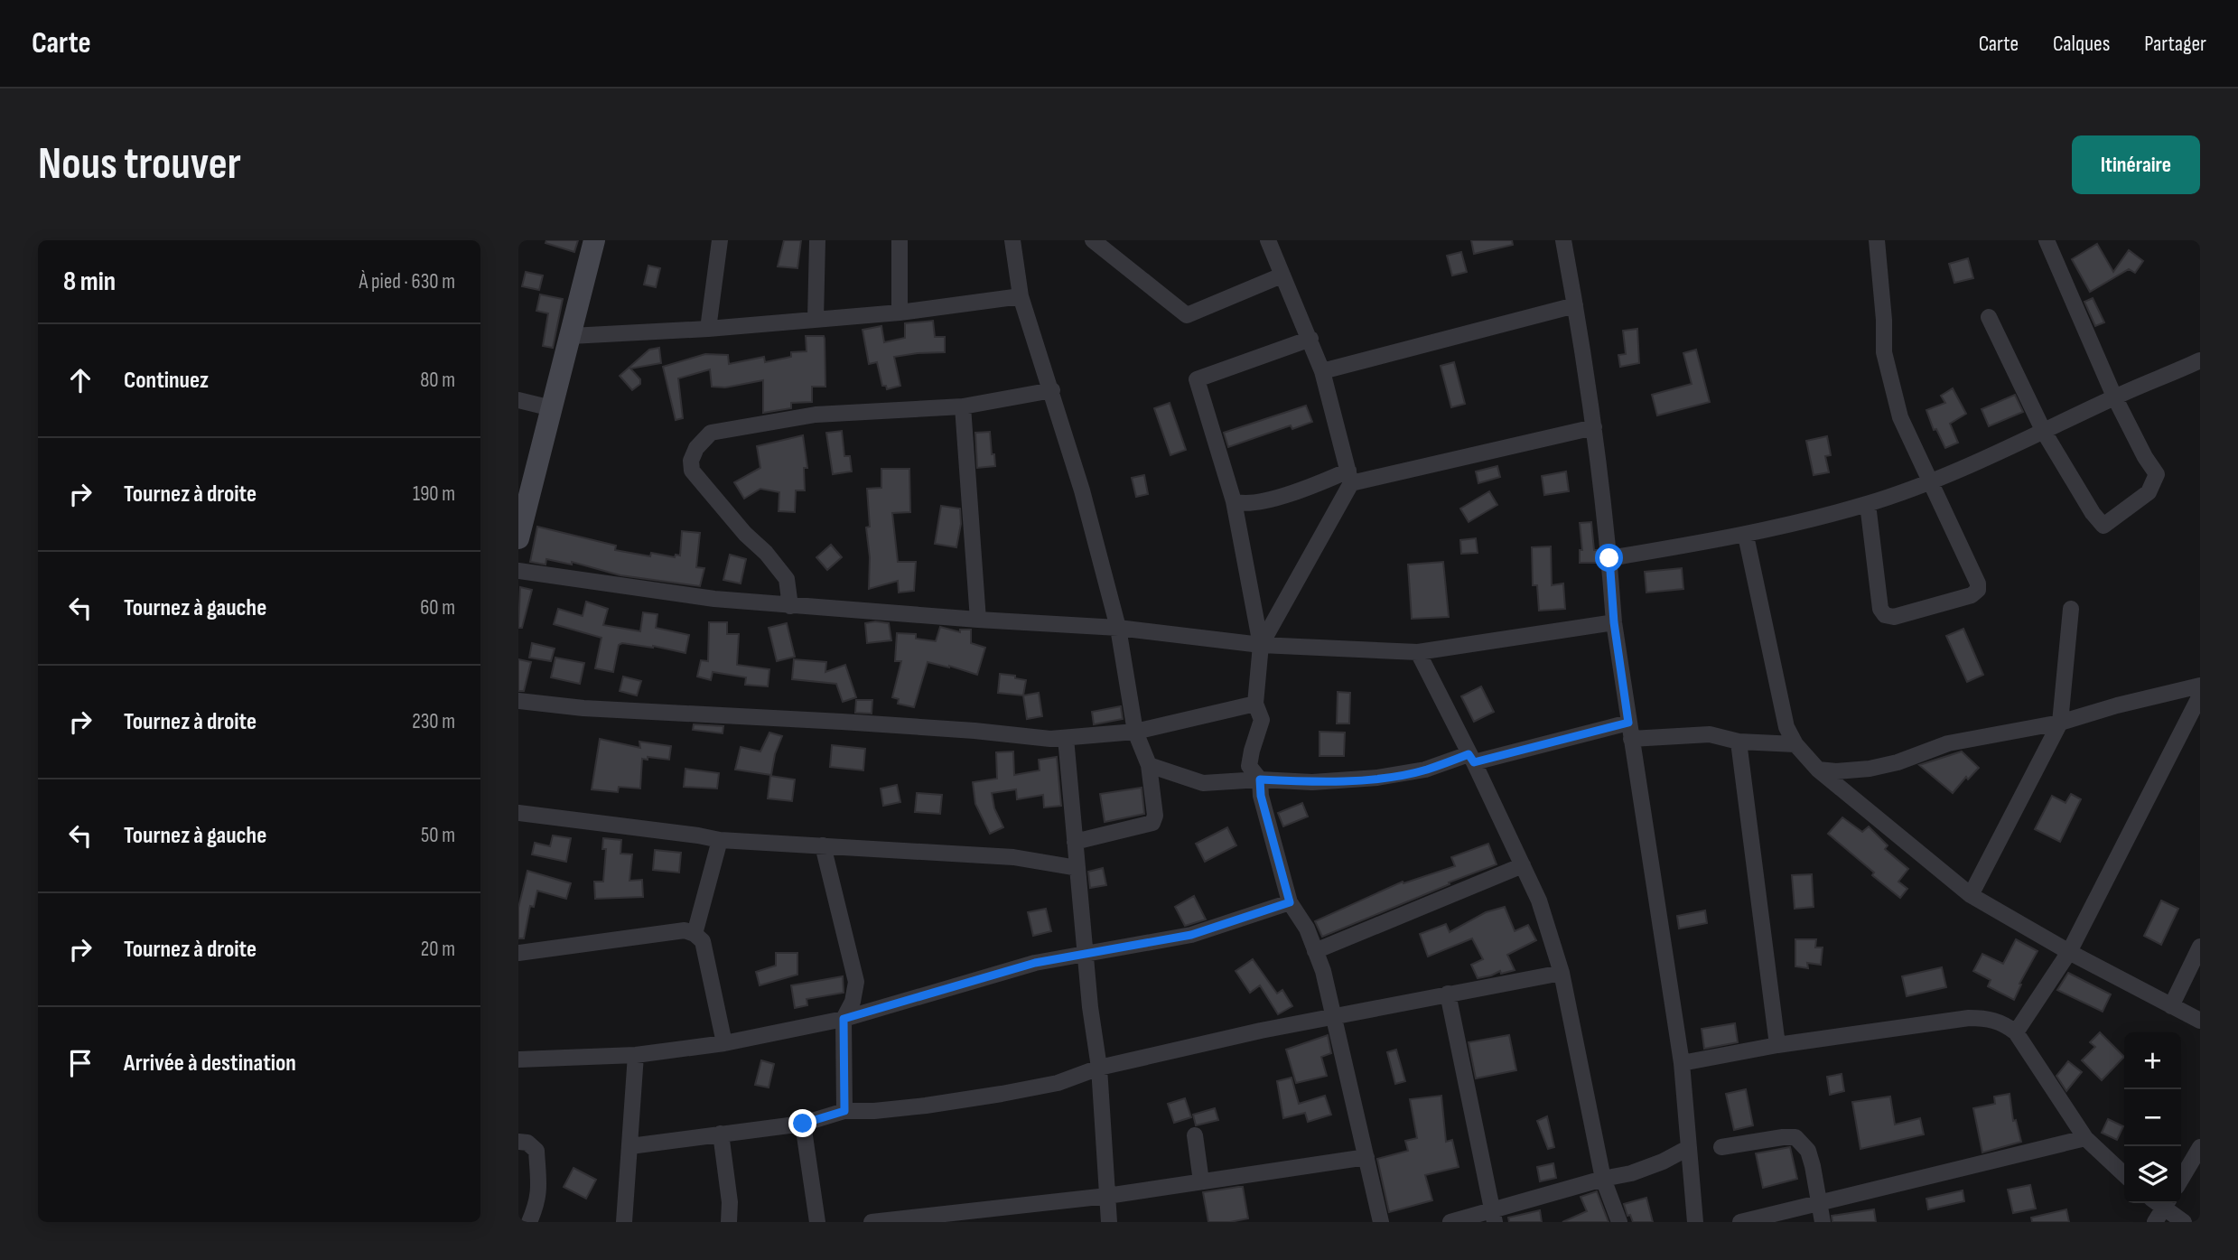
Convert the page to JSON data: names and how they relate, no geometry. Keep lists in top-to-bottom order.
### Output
{
  "page": {
    "header": "Carte",
    "nav": ["Carte", "Calques", "Partager"],
    "buttons": "Itinéraire",
    "title": "Nous trouver",
    "heading": ["8 min", "À pied · 630 m"],
    "list": [
      ["Continuez", "80 m"],
      ["Tournez à droite", "190 m"],
      ["Tournez à gauche", "60 m"],
      ["Tournez à droite", "230 m"],
      ["Tournez à gauche", "50 m"],
      ["Tournez à droite", "20 m"],
      "Arrivée à destination"
    ],
    "map_buttons": ["+", "−"]
  }
}
